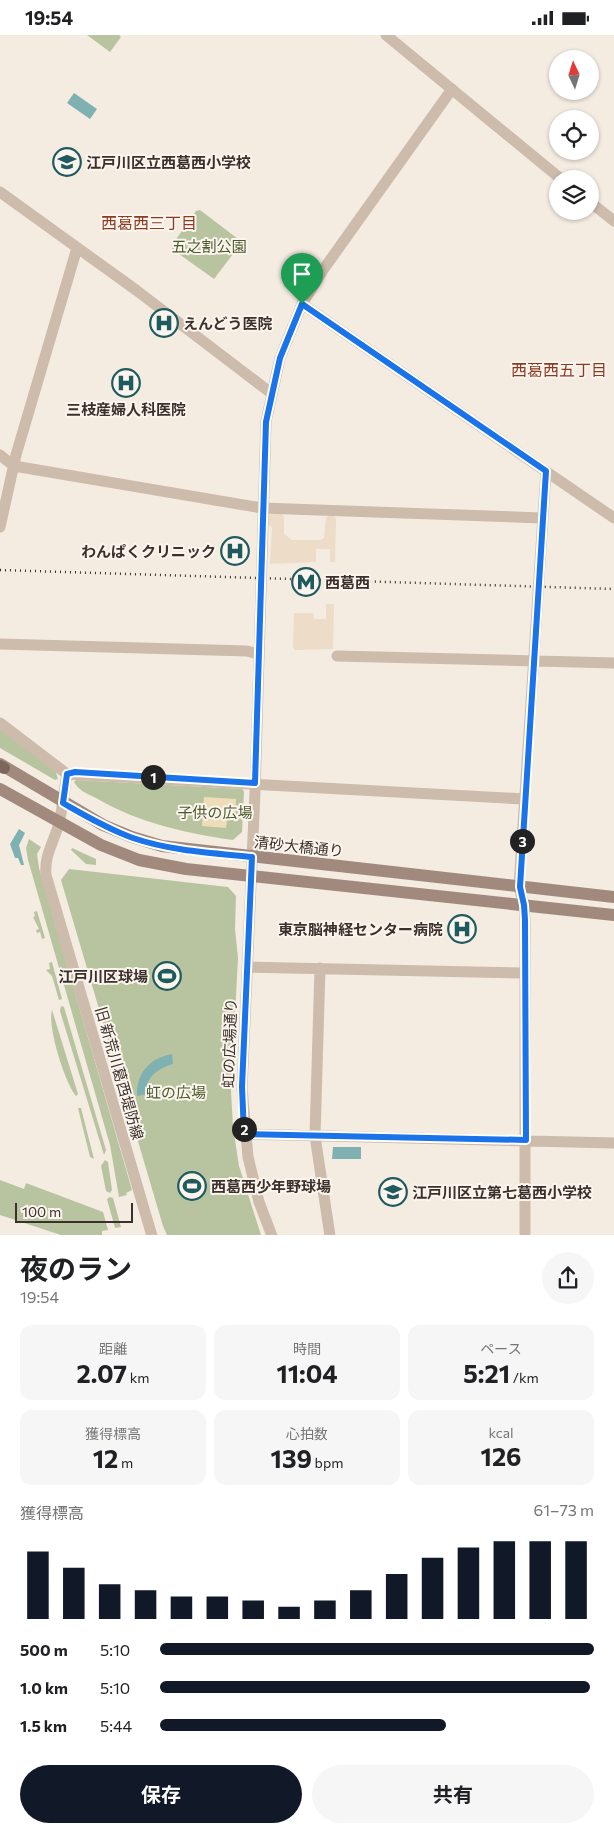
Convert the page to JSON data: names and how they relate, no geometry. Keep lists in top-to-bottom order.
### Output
{
  "streets": {
    "main road": ["清砂大橋通り"],
    "street": ["虹の広場通り", "旧 新荒川葛西堤防線"]
  },
  "crossings": [
    ["清砂大橋通り", "虹の広場通り"],
    ["清砂大橋通り", "旧 新荒川葛西堤防線"]
  ],
  "districts": ["西葛西三丁目", "西葛西五丁目"],
  "parks": ["五之割公園", "子供の広場", "虹の広場"],
  "places": {
    "school or university": ["江戸川区立西葛西小学校", "江戸川区立第七葛西小学校"],
    "hospital": [
      "えんどう医院",
      "三枝産婦人科医院",
      "わんぱくクリニック",
      "東京脳神経センター病院"
    ],
    "metro station": ["西葛西"],
    "sports": ["江戸川区球場", "西葛西少年野球場"]
  },
  "scale_bar": "100 m",
  "north": "top",
  "page": {
    "status": "19:54",
    "pins": ["1", "3", "2"],
    "scale": "100 m",
    "heading": ["夜のラン", "19:54"],
    "stats": [
      ["距離", "2.07 km"],
      ["時間", "11:04"],
      ["ペース", "5:21 /km"],
      ["獲得標高", "12 m"],
      ["心拍数", "139 bpm"],
      ["kcal", "126"]
    ],
    "chart": ["獲得標高", "61–73 m"],
    "list": [
      {
        "name": "500 m",
        "note": "5:10"
      },
      {
        "name": "1.0 km",
        "note": "5:10"
      },
      {
        "name": "1.5 km",
        "note": "5:44"
      }
    ],
    "buttons": ["保存", "共有"]
  }
}
